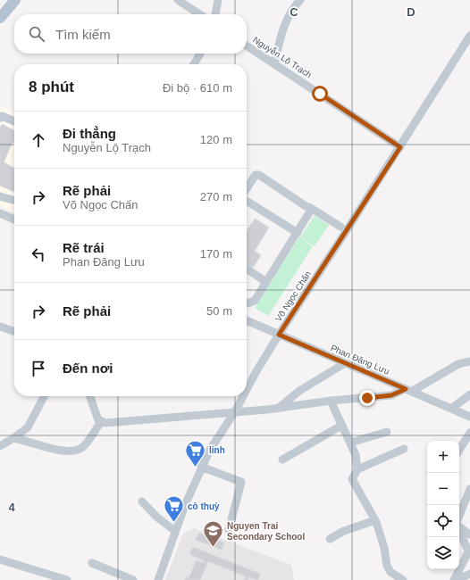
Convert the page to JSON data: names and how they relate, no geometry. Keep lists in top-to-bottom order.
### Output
{
  "streets": {
    "street": ["Nguyễn Lộ Trạch", "Võ Ngọc Chấn", "Phan Đăng Lưu"]
  },
  "crossings": [
    ["Nguyễn Lộ Trạch", "Võ Ngọc Chấn"],
    ["Võ Ngọc Chấn", "Phan Đăng Lưu"]
  ],
  "places": {
    "supermarket": ["linh", "cô thuỳ"],
    "school or university": ["Nguyen Trai Secondary School"]
  },
  "page": {
    "search": "Tìm kiếm",
    "heading": ["8 phút", "Đi bộ · 610 m"],
    "list": [
      ["Đi thẳng", "Nguyễn Lộ Trạch", "120 m"],
      ["Rẽ phải", "Võ Ngọc Chấn", "270 m"],
      ["Rẽ trái", "Phan Đăng Lưu", "170 m"],
      ["Rẽ phải", "50 m"],
      "Đến nơi"
    ],
    "map_buttons": ["+", "−"]
  },
  "grid": {
    "columns": ["C", "D"],
    "rows": ["4"]
  }
}
